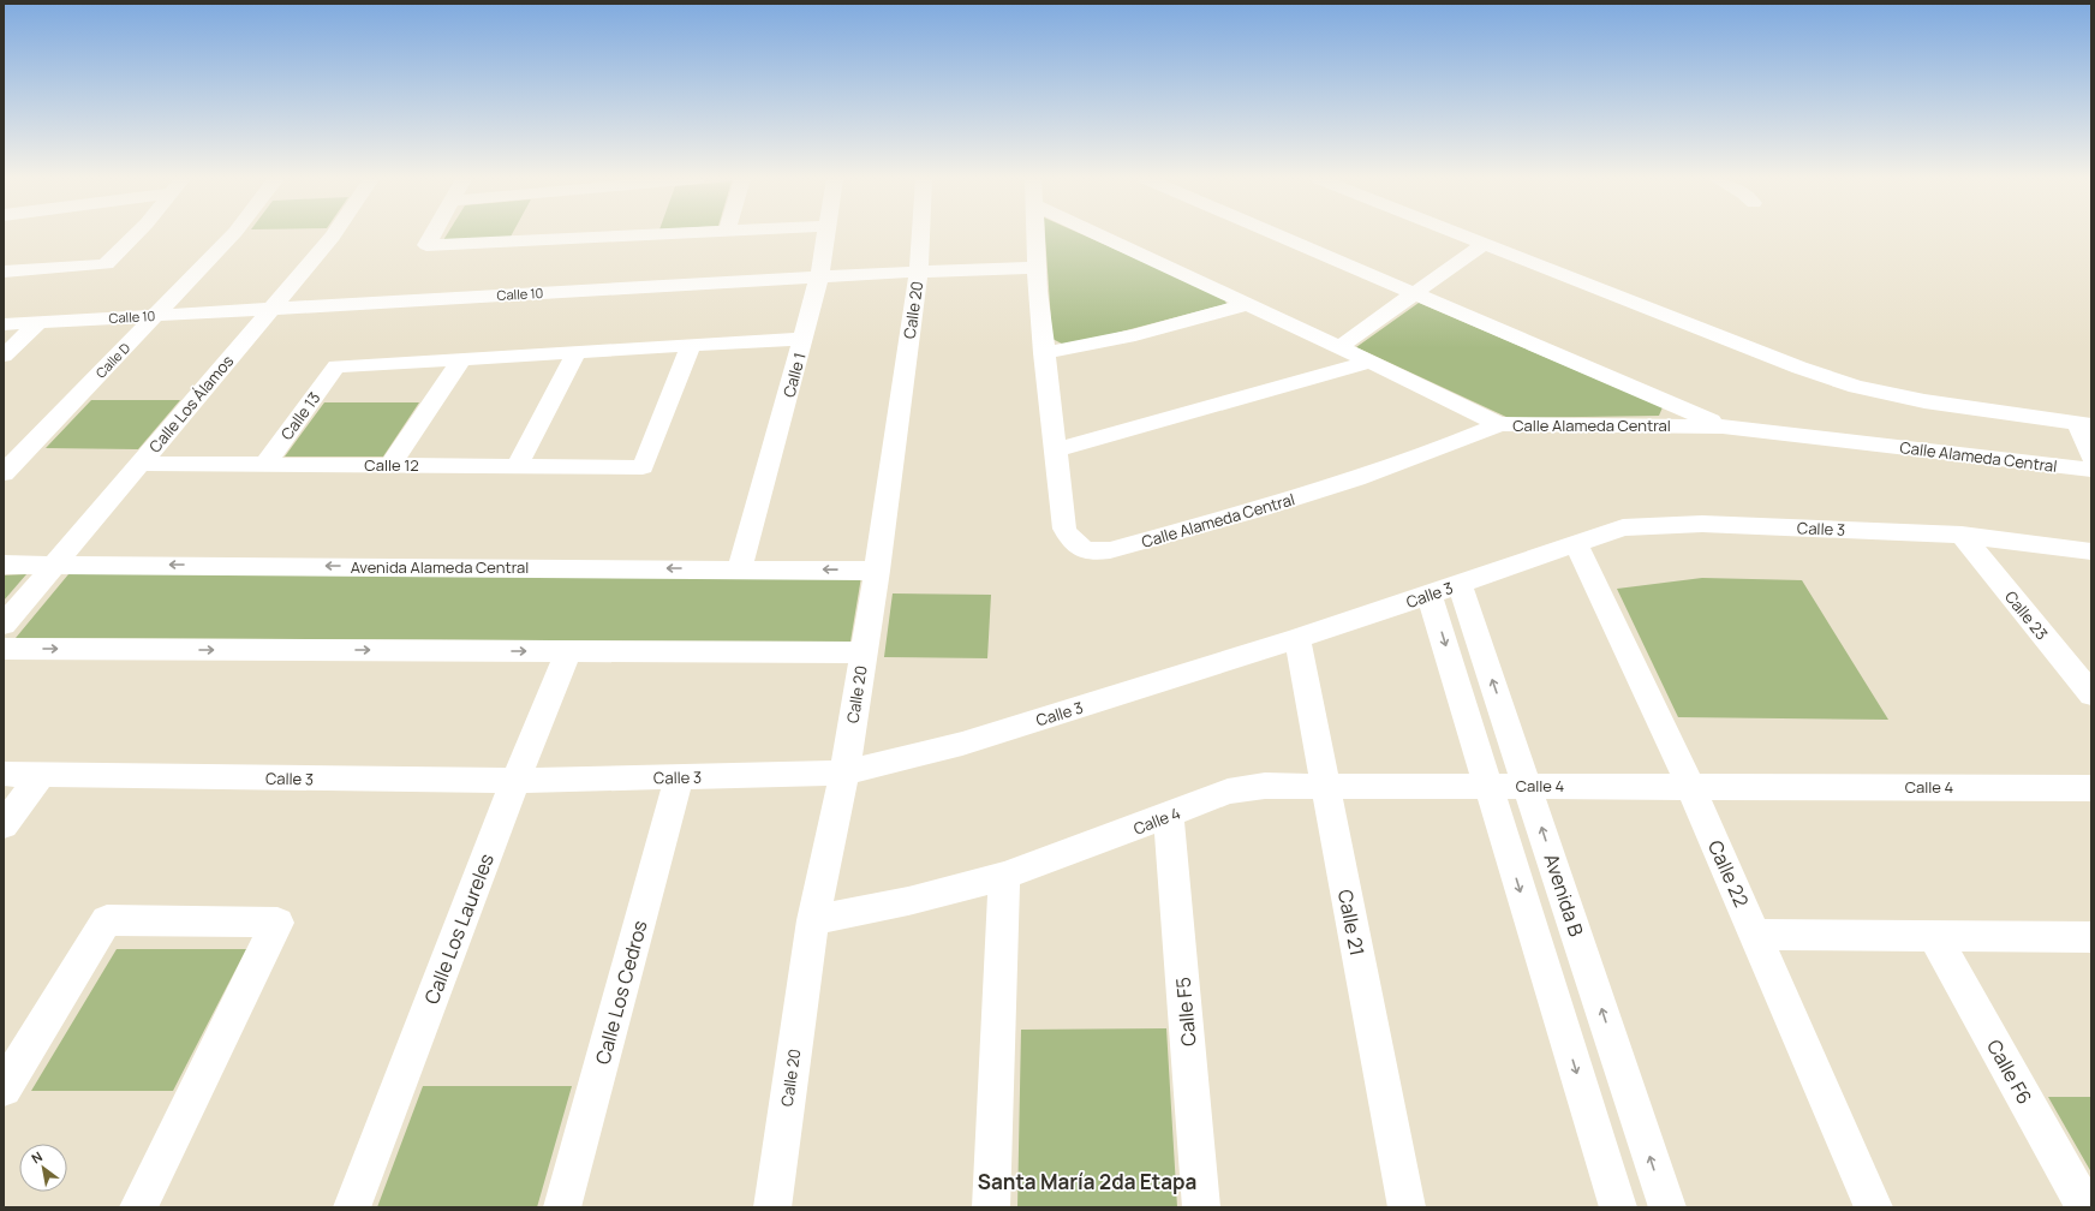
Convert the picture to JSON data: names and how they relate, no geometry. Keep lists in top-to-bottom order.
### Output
{
  "streets": {
    "street": [
      "Calle 10",
      "Calle 20",
      "Calle D",
      "Calle 1",
      "Calle Los Álamos",
      "Calle 13",
      "Calle Alameda Central",
      "Calle 12",
      "Calle 3",
      "Avenida Alameda Central",
      "Calle 23",
      "Calle 4",
      "Calle 22",
      "Avenida B",
      "Calle 21",
      "Calle Los Laureles",
      "Calle Los Cedros",
      "Calle F5",
      "Calle F6"
    ]
  },
  "crossings": [
    ["Calle 10", "Calle 20"],
    ["Calle 10", "Calle D"],
    ["Calle 10", "Calle 1"],
    ["Calle 10", "Calle Los Álamos"],
    ["Calle 20", "Calle 3"],
    ["Calle 20", "Avenida Alameda Central"],
    ["Calle 20", "Calle 4"],
    ["Calle 1", "Avenida Alameda Central"],
    ["Calle Los Álamos", "Calle 12"],
    ["Calle Los Álamos", "Avenida Alameda Central"],
    ["Calle 13", "Calle 12"],
    ["Calle 3", "Calle 23"],
    ["Calle 3", "Calle 22"],
    ["Calle 3", "Avenida B"],
    ["Calle 3", "Calle 21"],
    ["Calle 3", "Calle Los Laureles"],
    ["Calle 3", "Calle Los Cedros"],
    ["Calle 4", "Calle 22"],
    ["Calle 4", "Avenida B"],
    ["Calle 4", "Calle 21"],
    ["Calle 4", "Calle F5"]
  ],
  "districts": ["Santa María 2da Etapa"],
  "north": "top left"
}
